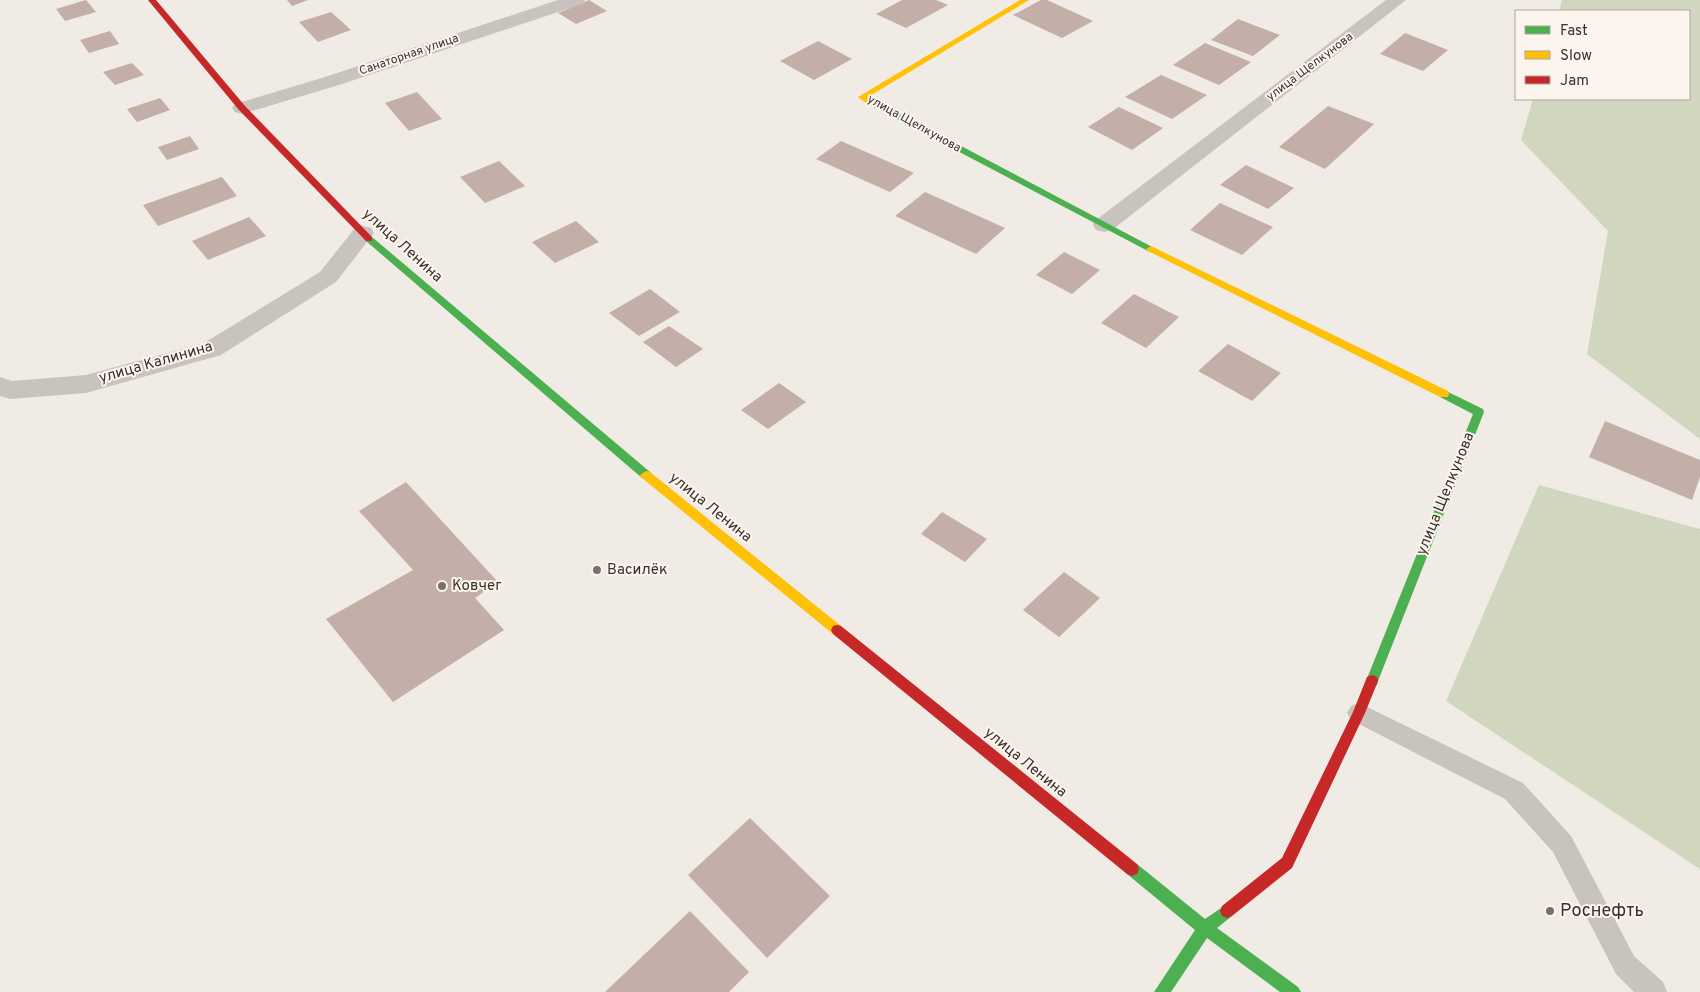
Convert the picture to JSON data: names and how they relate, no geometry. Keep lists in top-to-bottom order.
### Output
{
  "streets": {
    "main road": ["улица Щелкунова", "улица Ленина"],
    "street": ["Санаторная улица", "улица Калинина"]
  },
  "crossings": [
    ["Санаторная улица", "улица Ленина"],
    ["улица Щелкунова", "улица Ленина"],
    ["улица Ленина", "улица Калинина"]
  ],
  "places": ["Василёк", "Ковчег", "Роснефть"],
  "legend": ["Fast", "Slow", "Jam"]
}
